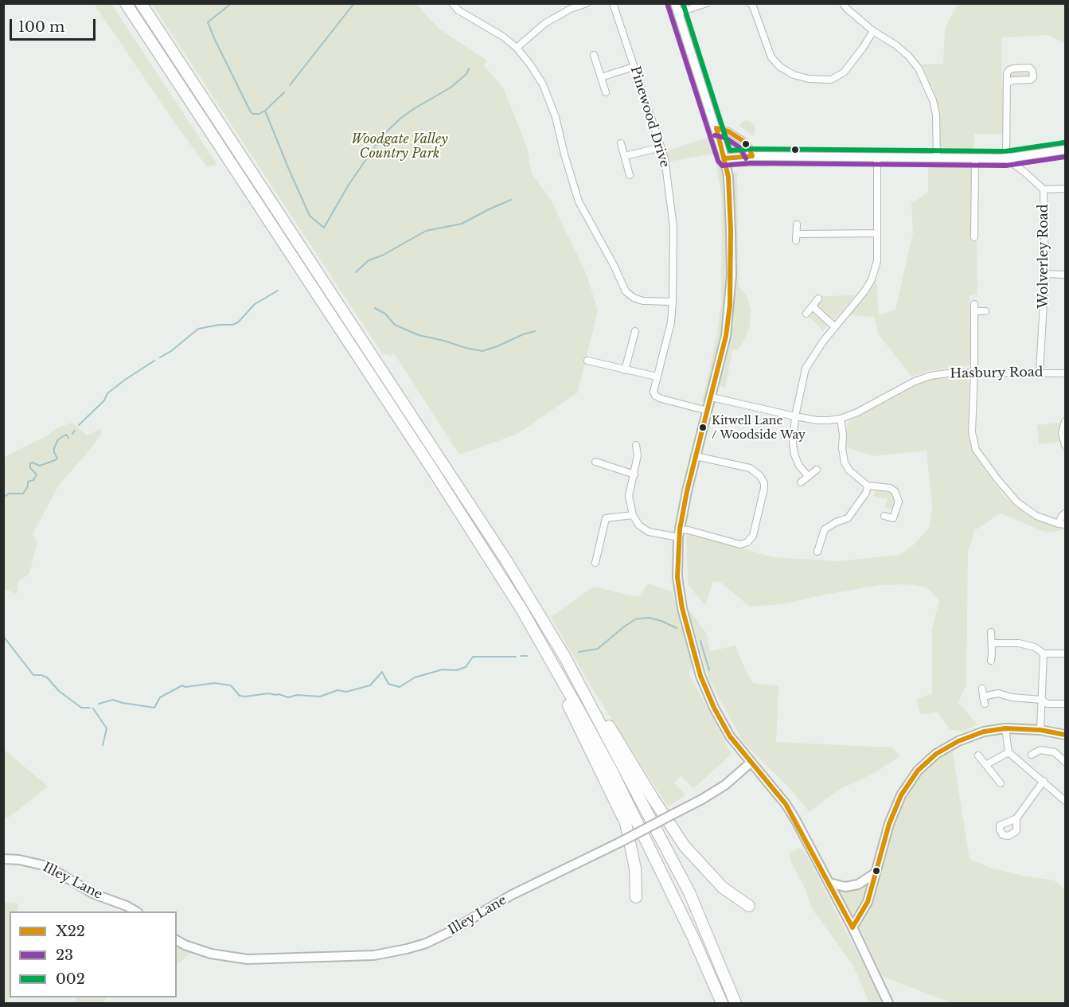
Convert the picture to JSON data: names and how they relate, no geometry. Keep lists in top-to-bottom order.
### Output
{
  "streets": {
    "street": [
      "Pinewood Drive",
      "Wolverley Road",
      "Hasbury Road",
      "Illey Lane"
    ]
  },
  "crossings": [
    ["Wolverley Road", "Hasbury Road"]
  ],
  "parks": ["Woodgate Valley Country Park"],
  "places": ["Kitwell Lane / Woodside Way"],
  "lines": ["transit line 002", "transit line 23", "transit line X22"],
  "legend": ["X22", "23", "002"],
  "scale_bar": "100 m"
}
